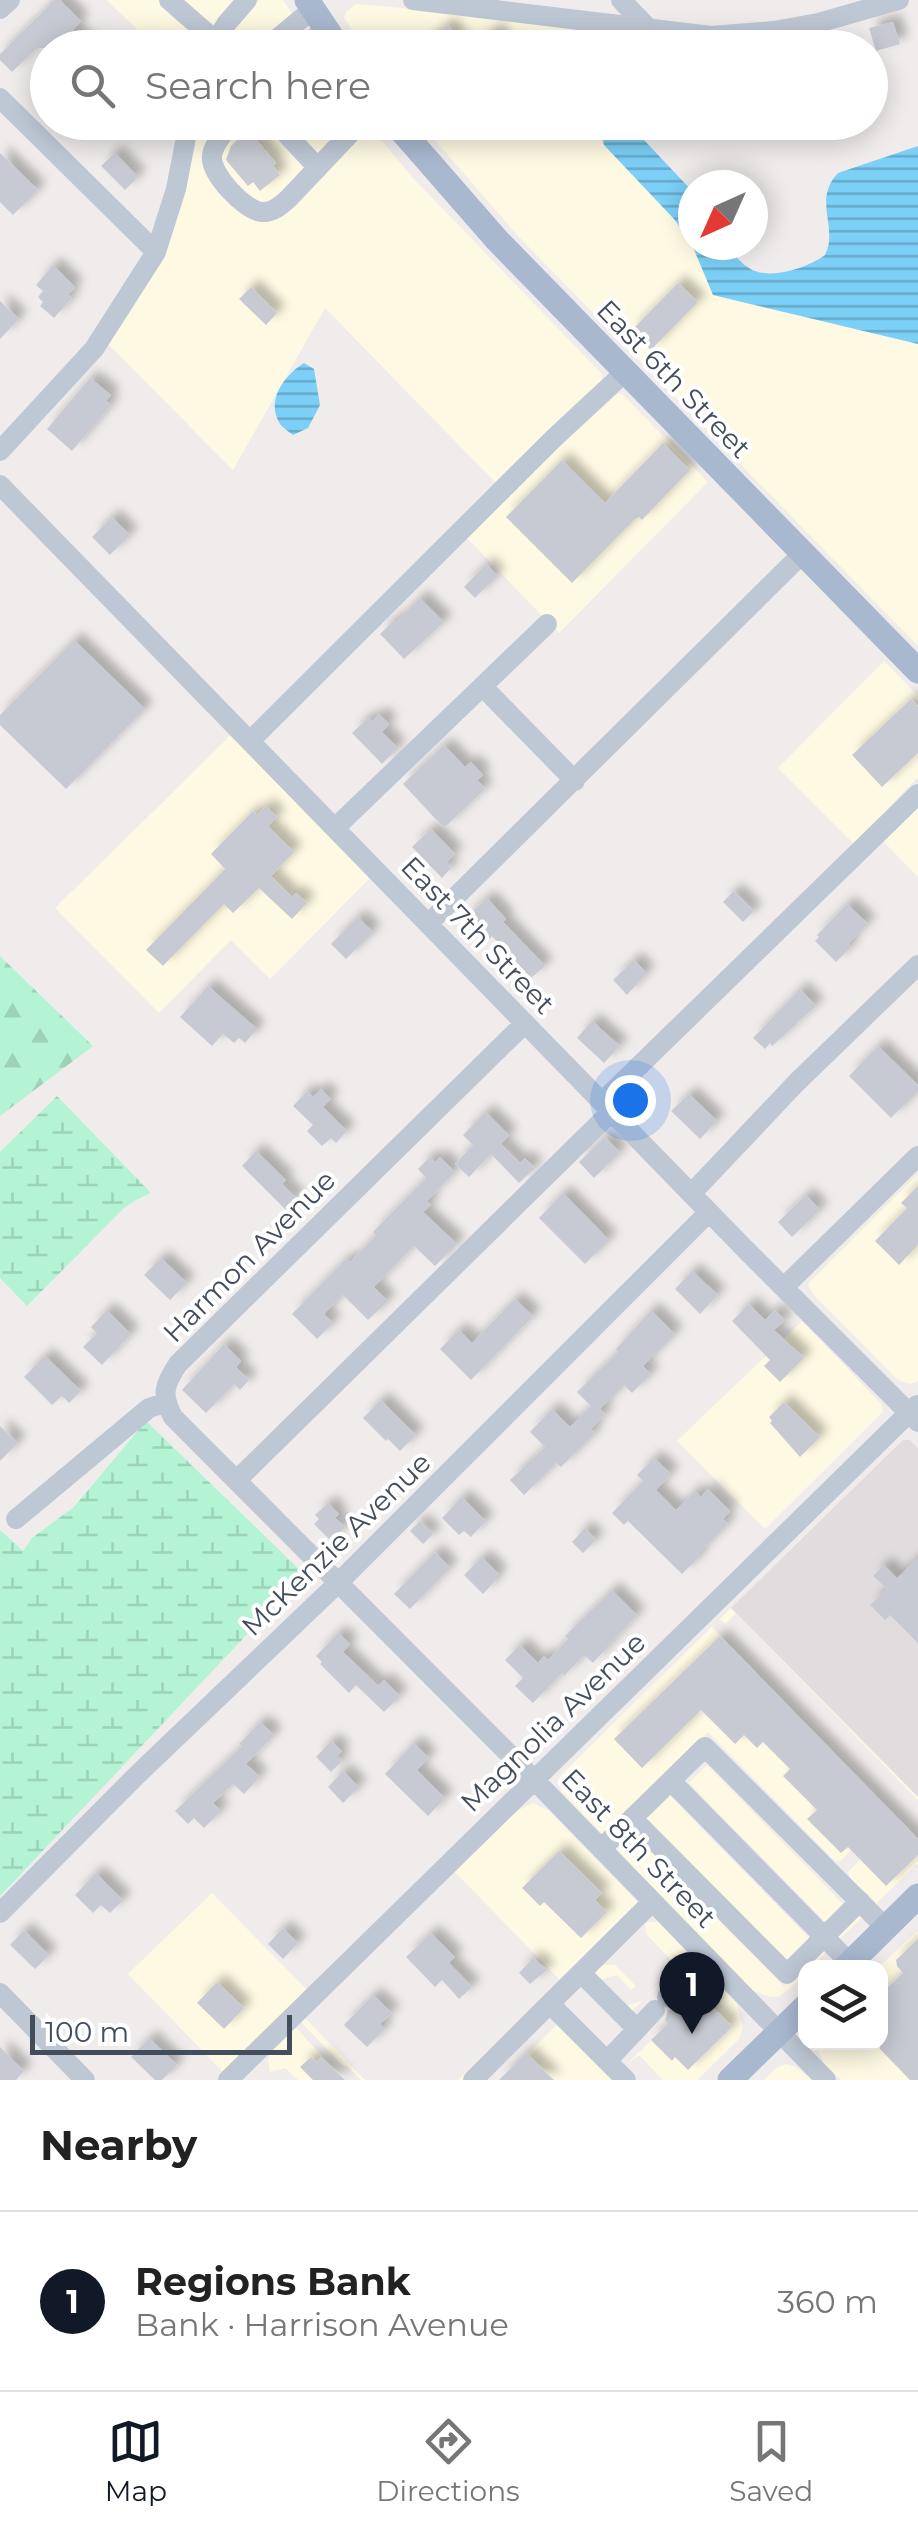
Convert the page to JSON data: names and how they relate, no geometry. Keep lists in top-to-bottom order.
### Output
{
  "streets": {
    "main road": ["East 6th Street"],
    "street": [
      "East 7th Street",
      "Harmon Avenue",
      "McKenzie Avenue",
      "Magnolia Avenue",
      "East 8th Street"
    ]
  },
  "crossings": [
    ["East 7th Street", "Harmon Avenue"],
    ["East 7th Street", "McKenzie Avenue"],
    ["East 7th Street", "Magnolia Avenue"],
    ["Harmon Avenue", "East 8th Street"],
    ["McKenzie Avenue", "East 8th Street"],
    ["Magnolia Avenue", "East 8th Street"]
  ],
  "scale_bar": "100 m",
  "north": "bottom left",
  "page": {
    "search": "Search here",
    "pins": "1",
    "scale": "100 m",
    "heading": "Nearby",
    "list": [
      {
        "mark": "1",
        "name": "Regions Bank",
        "note": "Bank · Harrison Avenue",
        "value": "360 m"
      }
    ],
    "nav": ["Map", "Directions", "Saved"]
  }
}
